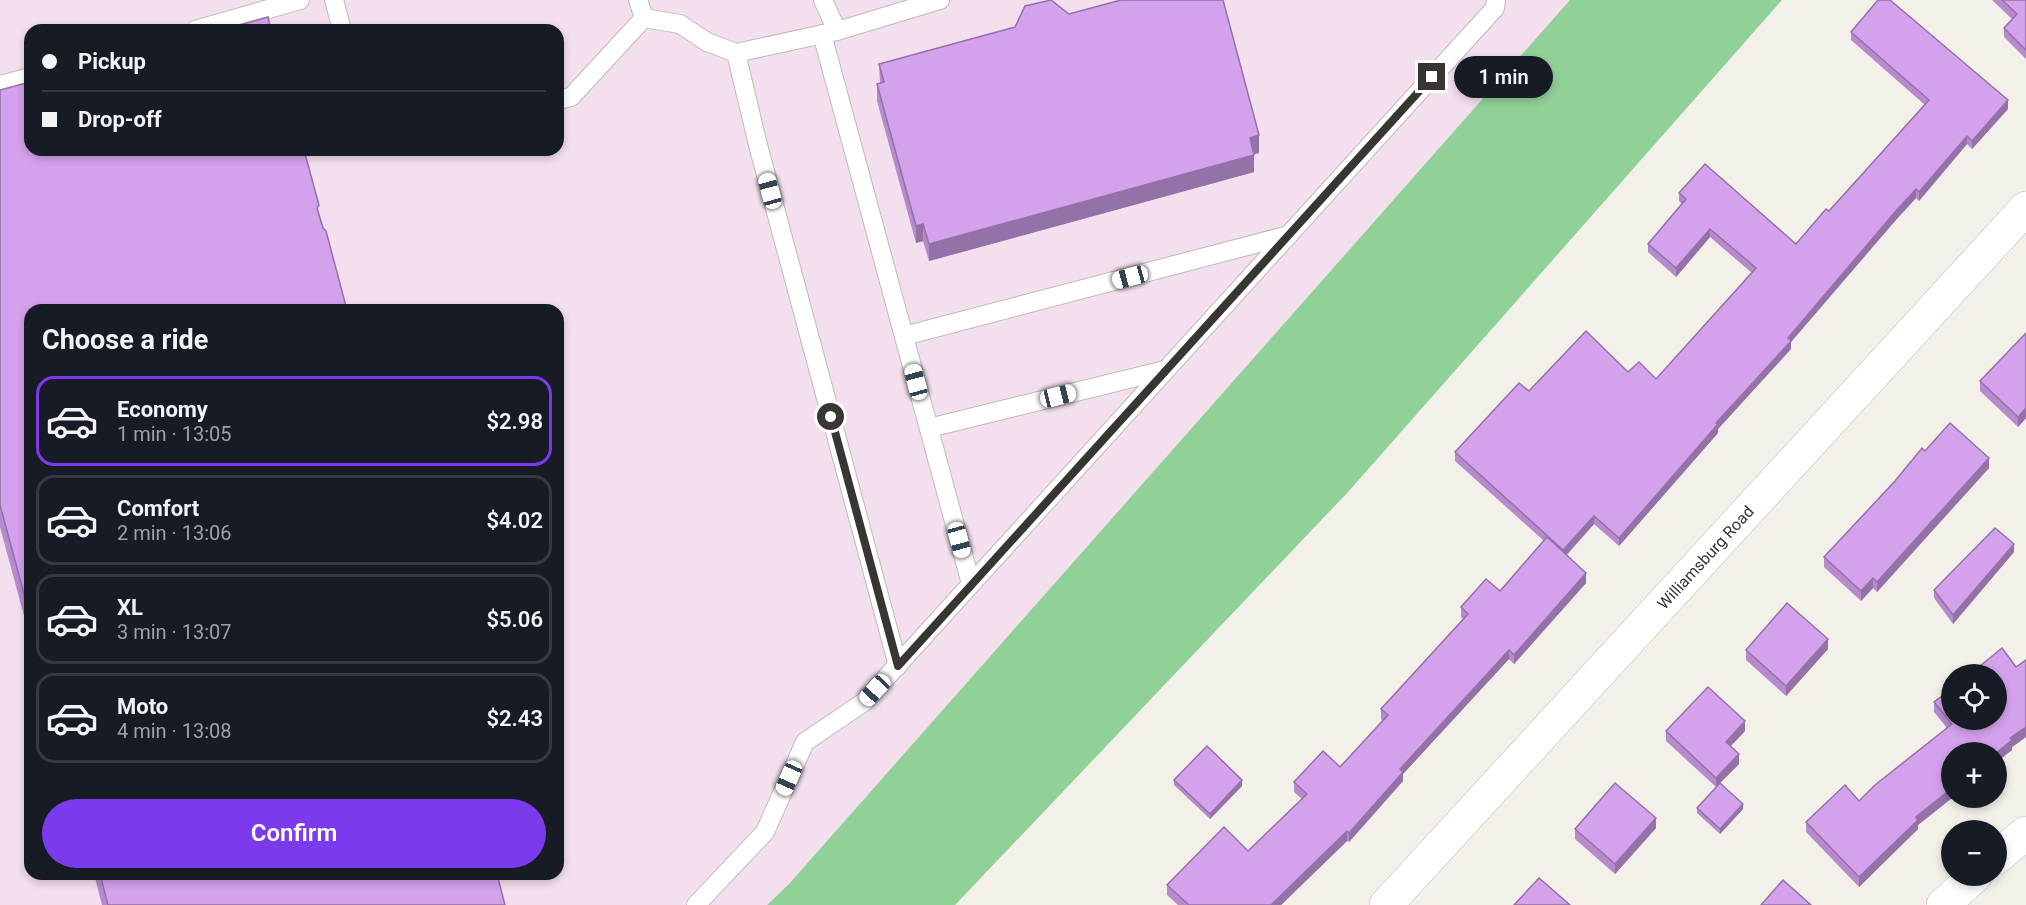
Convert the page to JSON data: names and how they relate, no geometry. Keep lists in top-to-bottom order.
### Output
{
  "streets": {
    "street": ["Williamsburg Road"]
  },
  "page": {
    "banner": ["Pickup", "Drop-off"],
    "bubble": "1 min",
    "heading": "Choose a ride",
    "list": [
      {
        "name": "Economy",
        "note": "1 min · 13:05",
        "value": "$2.98"
      },
      {
        "name": "Comfort",
        "note": "2 min · 13:06",
        "value": "$4.02"
      },
      {
        "name": "XL",
        "note": "3 min · 13:07",
        "value": "$5.06"
      },
      {
        "name": "Moto",
        "note": "4 min · 13:08",
        "value": "$2.43"
      }
    ],
    "map_buttons": ["+", "−"],
    "buttons": "Confirm"
  }
}
